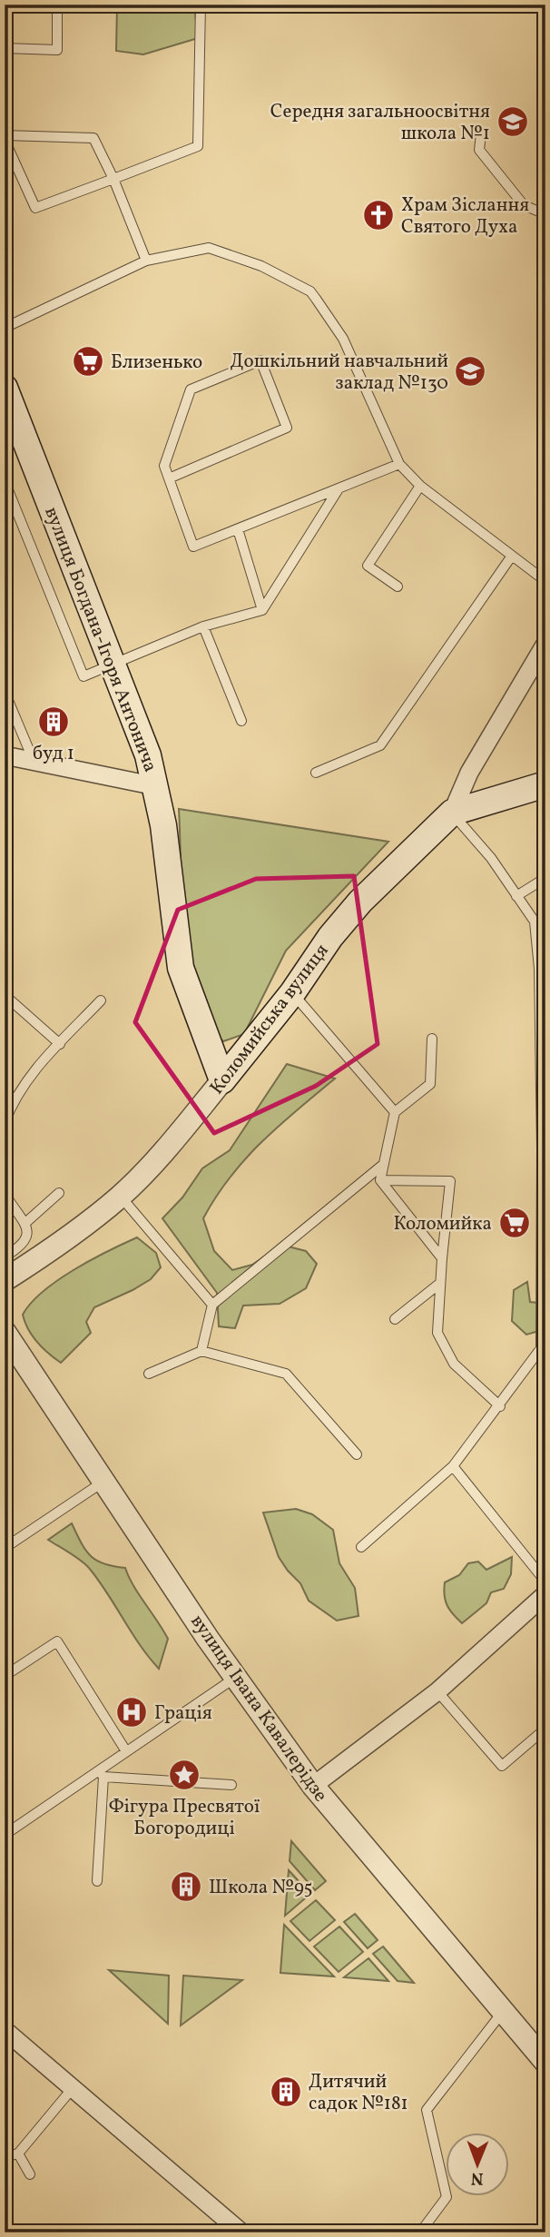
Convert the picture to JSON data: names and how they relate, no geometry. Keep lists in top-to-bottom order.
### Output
{
  "streets": {
    "main road": ["вулиця Богдана-Ігоря Антонича", "Коломийська вулиця"],
    "street": ["вулиця Івана Кавалерідзе"]
  },
  "crossings": [
    ["вулиця Богдана-Ігоря Антонича", "Коломийська вулиця"]
  ],
  "places": {
    "school or university": ["Середня загальноосвітня школа №1", "Дошкільний навчальний заклад №130"],
    "church": ["Храм Зіслання Святого Духа"],
    "supermarket": ["Близенько", "Коломийка"],
    "building": ["буд 1", "Школа №95", "Дитячий садок №181"],
    "hospital": ["Грація"],
    "place": ["Фігура Пресвятої Богородиці"]
  },
  "north": "bottom"
}
